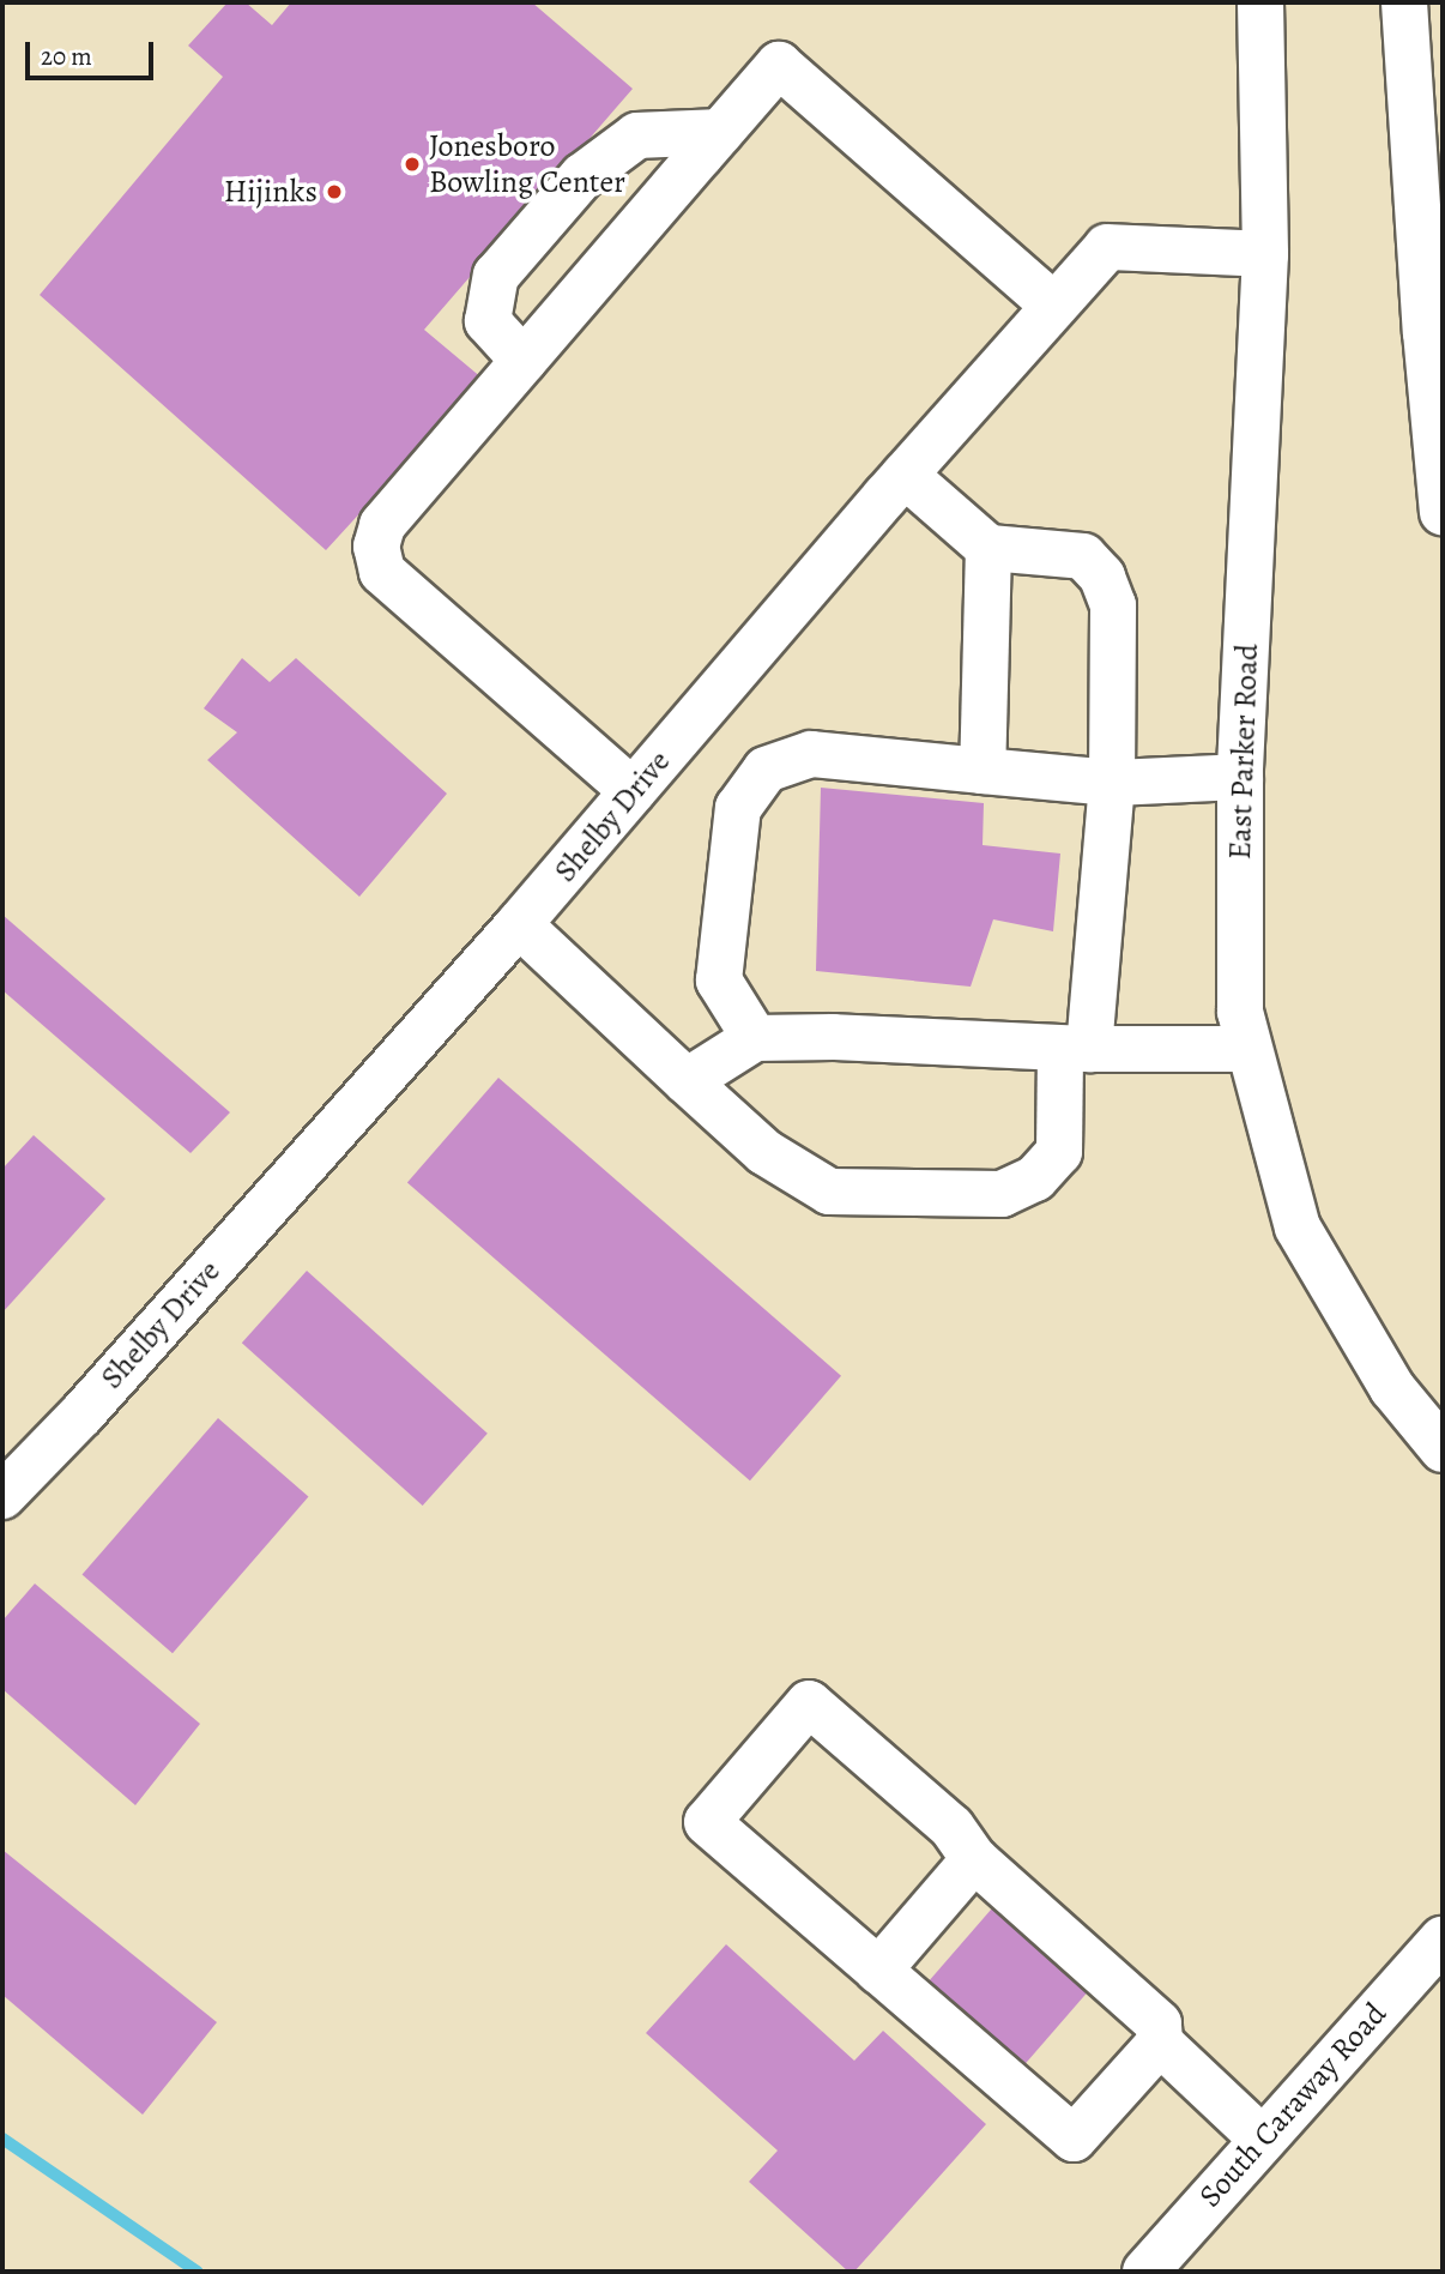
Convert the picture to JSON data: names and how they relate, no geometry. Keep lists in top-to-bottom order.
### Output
{
  "streets": {
    "main road": ["East Parker Road", "Shelby Drive", "South Caraway Road"]
  },
  "crossings": [
    ["East Parker Road", "Shelby Drive"]
  ],
  "places": ["Jonesboro Bowling Center", "Hijinks"],
  "scale_bar": "20 m"
}
